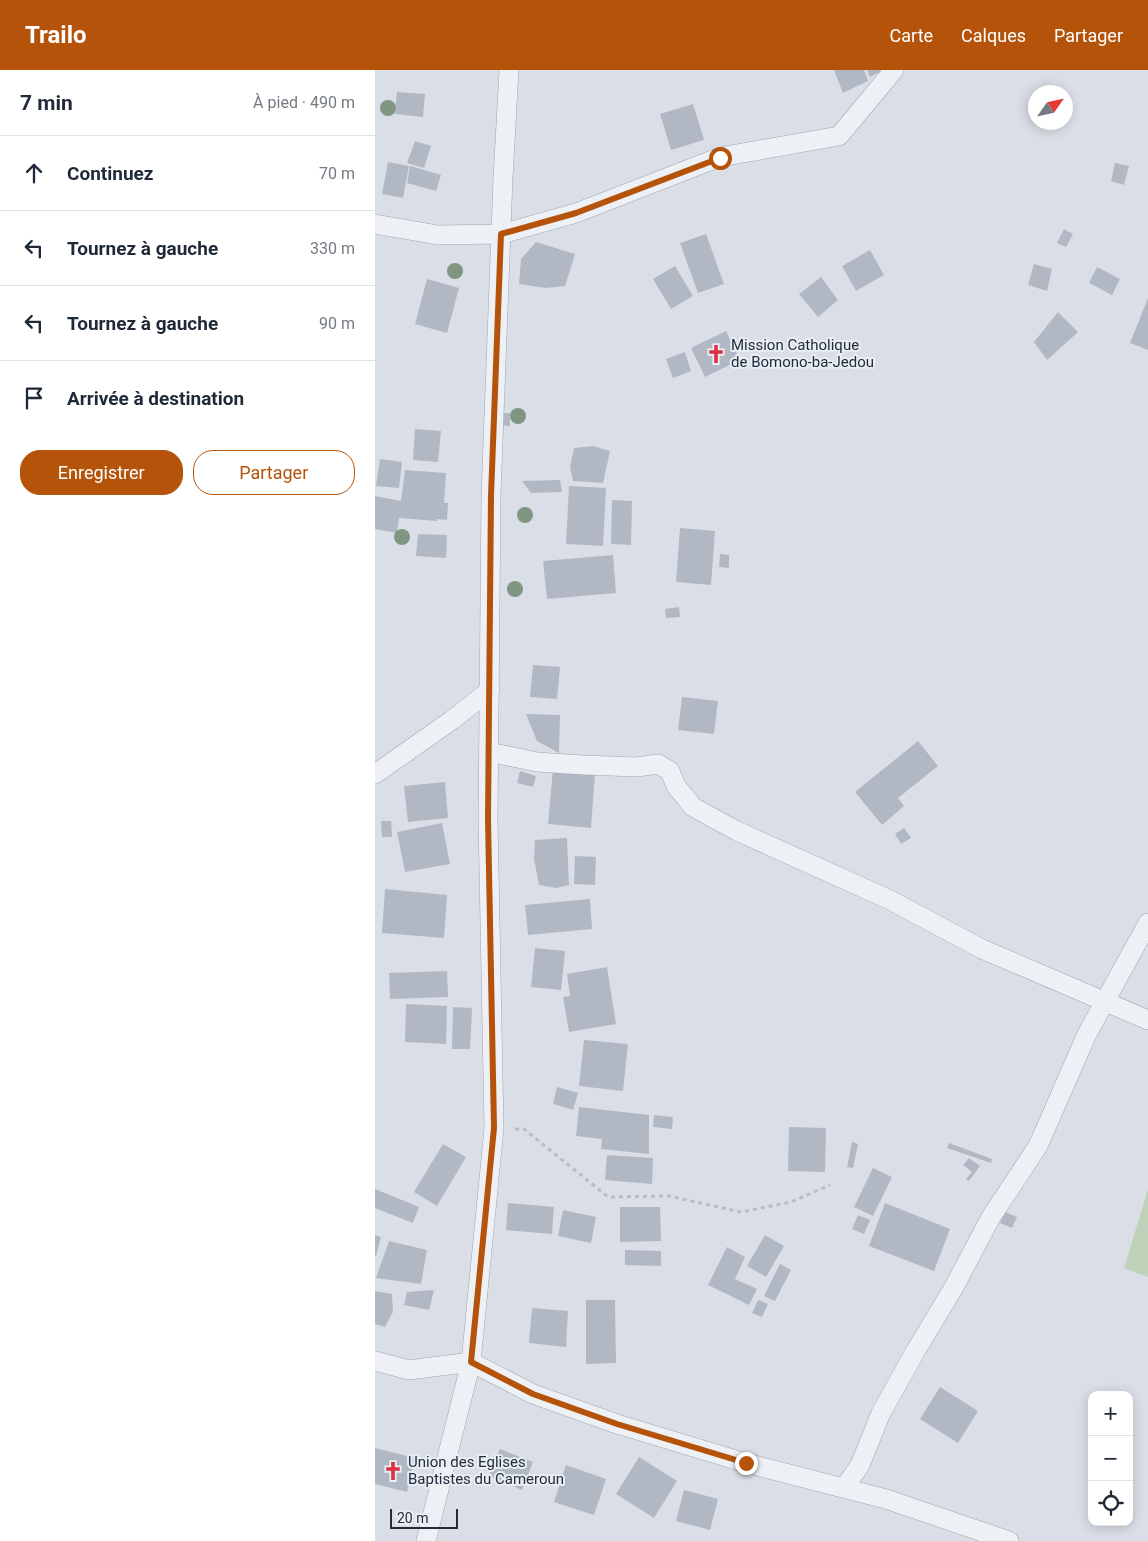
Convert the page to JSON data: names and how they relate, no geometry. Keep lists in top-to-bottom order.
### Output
{
  "places": {
    "church": ["Mission Catholique de Bomono-ba-Jedou", "Union des Eglises Baptistes du Cameroun"]
  },
  "scale_bar": "20 m",
  "north": "top right",
  "page": {
    "header": "Trailo",
    "nav": ["Carte", "Calques", "Partager"],
    "heading": ["7 min", "À pied · 490 m"],
    "list": [
      ["Continuez", "70 m"],
      ["Tournez à gauche", "330 m"],
      ["Tournez à gauche", "90 m"],
      "Arrivée à destination"
    ],
    "buttons": ["Enregistrer", "Partager"],
    "map_buttons": ["+", "−"],
    "scale": "20 m"
  }
}
